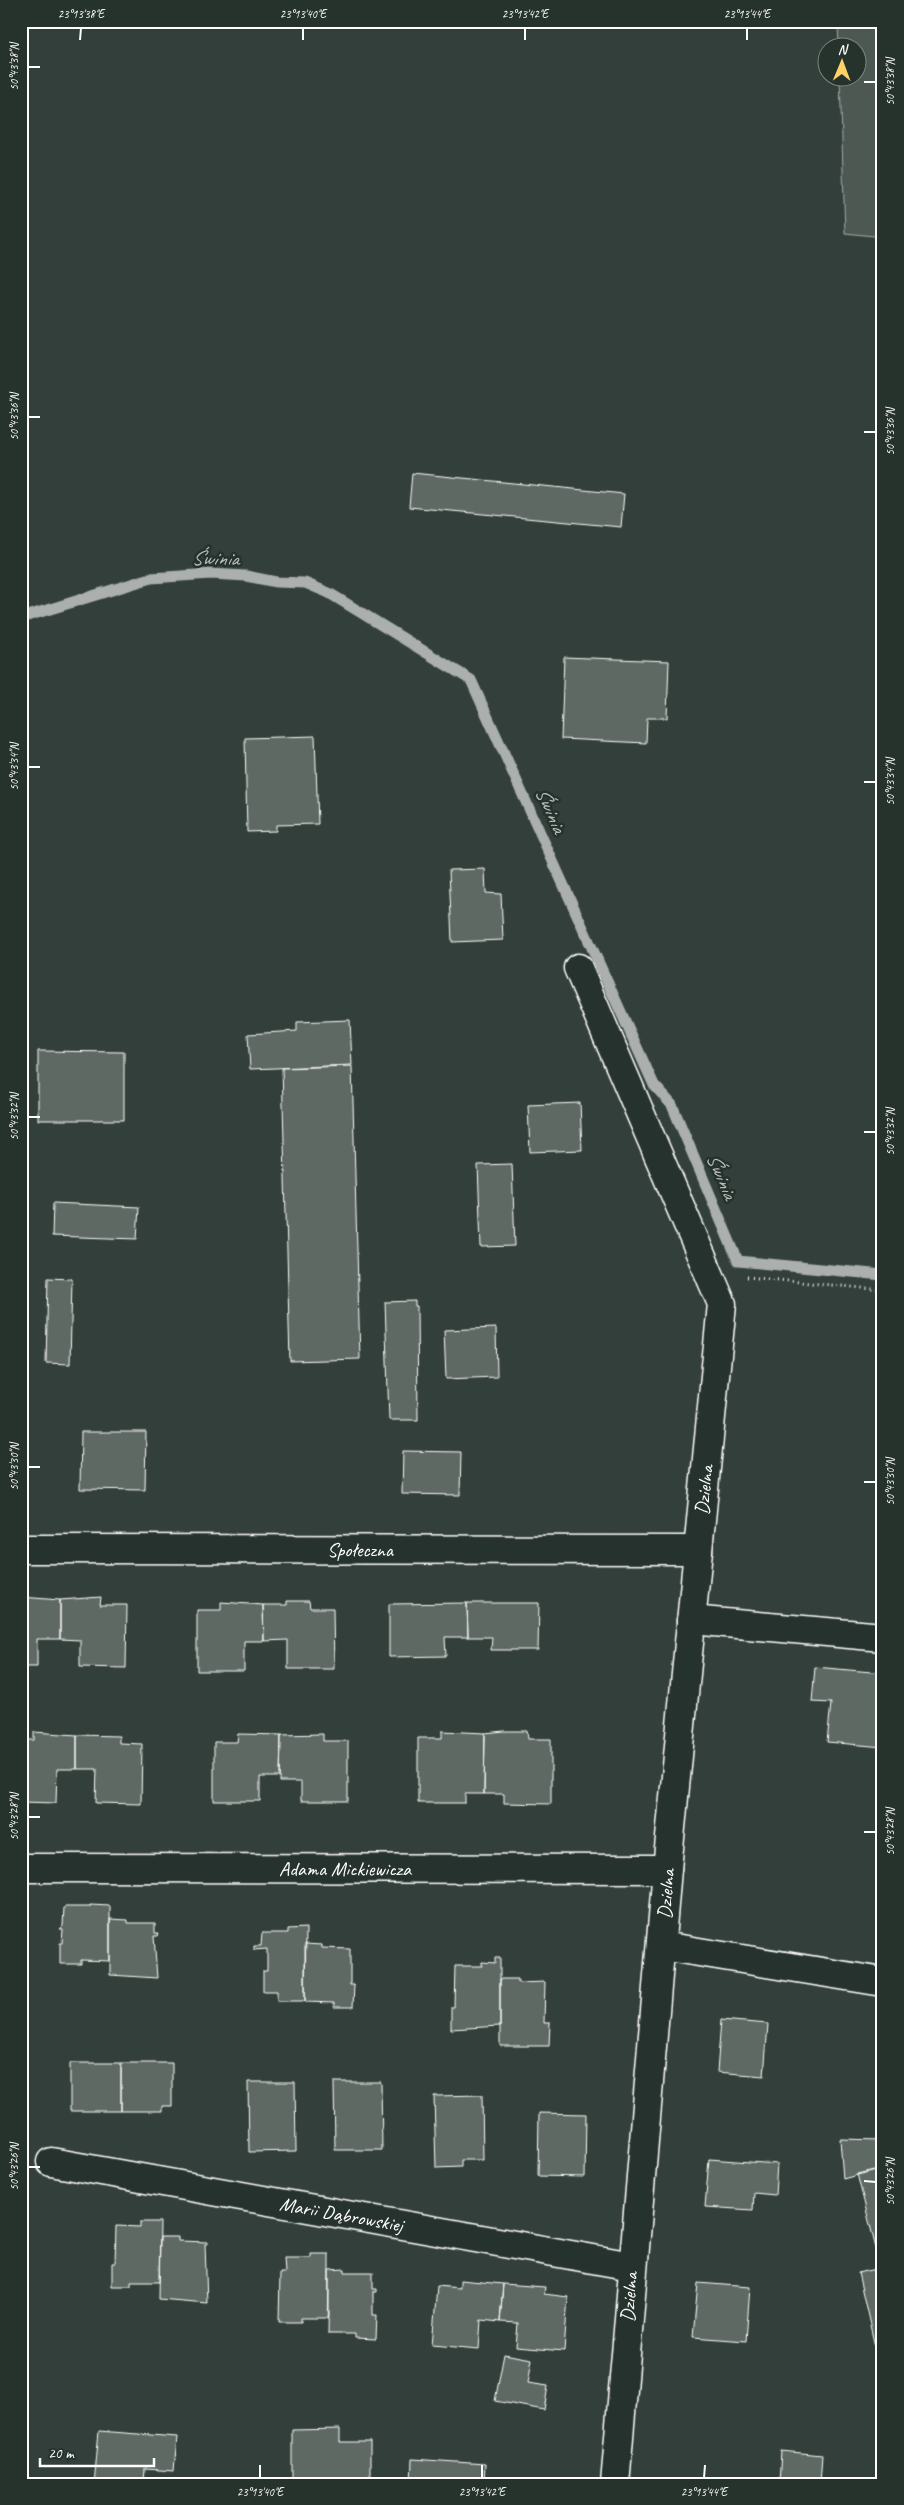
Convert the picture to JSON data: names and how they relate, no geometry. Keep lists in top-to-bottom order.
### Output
{
  "streets": {
    "street": [
      "Dzielna",
      "Społeczna",
      "Adama Mickiewicza",
      "Marii Dąbrowskiej"
    ]
  },
  "crossings": [
    ["Dzielna", "Społeczna"],
    ["Dzielna", "Adama Mickiewicza"],
    ["Dzielna", "Marii Dąbrowskiej"]
  ],
  "water": ["Świnia"],
  "scale_bar": "20 m",
  "north": "top",
  "coordinates": [
    "23°13'38\"E",
    "23°13'40\"E",
    "23°13'42\"E",
    "23°13'44\"E",
    "50°43'38\"N",
    "50°43'36\"N",
    "50°43'34\"N",
    "50°43'32\"N",
    "50°43'30\"N",
    "50°43'28\"N",
    "50°43'26\"N"
  ]
}
